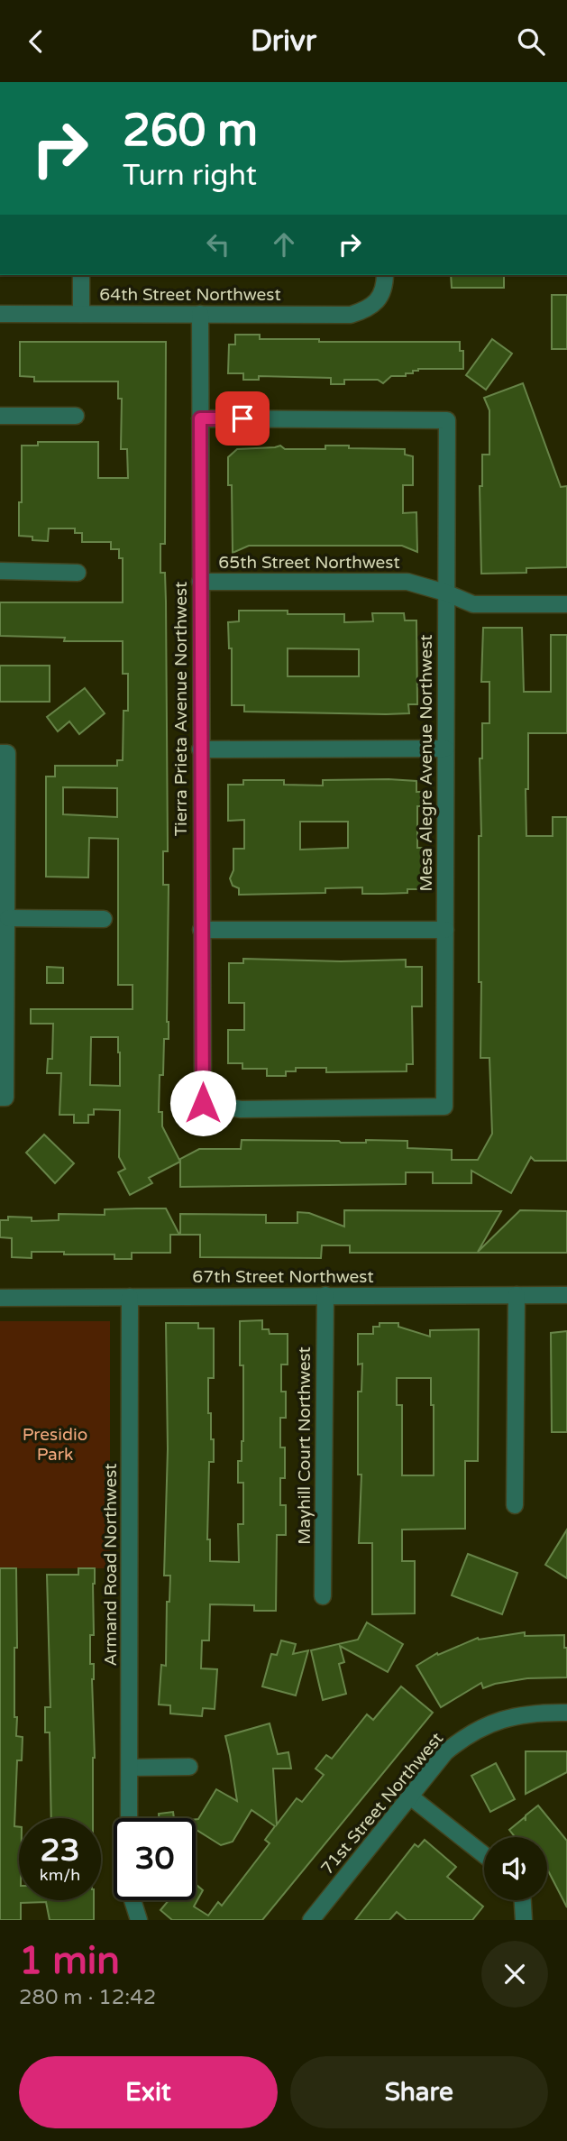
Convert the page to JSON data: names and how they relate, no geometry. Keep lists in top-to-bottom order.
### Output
{
  "streets": {
    "street": [
      "64th Street Northwest",
      "65th Street Northwest",
      "Tierra Prieta Avenue Northwest",
      "Mesa Alegre Avenue Northwest",
      "67th Street Northwest",
      "Mayhill Court Northwest",
      "Armand Road Northwest",
      "71st Street Northwest"
    ]
  },
  "crossings": [
    ["64th Street Northwest", "Tierra Prieta Avenue Northwest"],
    ["65th Street Northwest", "Tierra Prieta Avenue Northwest"],
    ["65th Street Northwest", "Mesa Alegre Avenue Northwest"],
    ["Tierra Prieta Avenue Northwest", "Mesa Alegre Avenue Northwest"],
    ["67th Street Northwest", "Mayhill Court Northwest"],
    ["67th Street Northwest", "Armand Road Northwest"]
  ],
  "parks": ["Presidio Park"],
  "page": {
    "header": "Drivr",
    "turn": ["260 m", "Turn right"],
    "speed": "23 km/h",
    "limit": "30",
    "heading": ["1 min", "280 m · 12:42"],
    "buttons": ["Exit", "Share"]
  }
}
